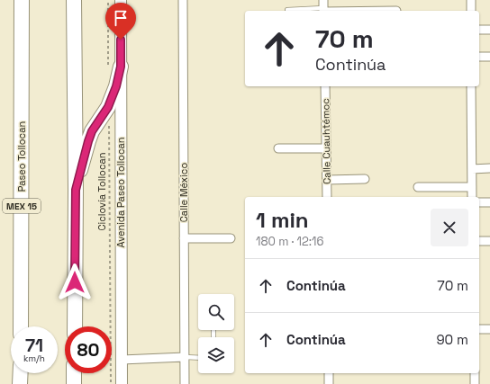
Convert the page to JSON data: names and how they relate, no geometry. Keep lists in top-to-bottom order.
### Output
{
  "streets": {
    "highway": ["Paseo Tollocan", "MEX 15"],
    "main road": ["Avenida Paseo Tollocan"],
    "street": ["Calle Cuauhtémoc", "Calle México"],
    "path": ["Ciclovía Tollocan"]
  },
  "page": {
    "turn": ["70 m", "Continúa"],
    "heading": ["1 min", "180 m · 12:16"],
    "list": [
      {
        "name": "Continúa",
        "value": "70 m"
      },
      {
        "name": "Continúa",
        "value": "90 m"
      }
    ],
    "speed": "71 km/h",
    "limit": "80"
  }
}
